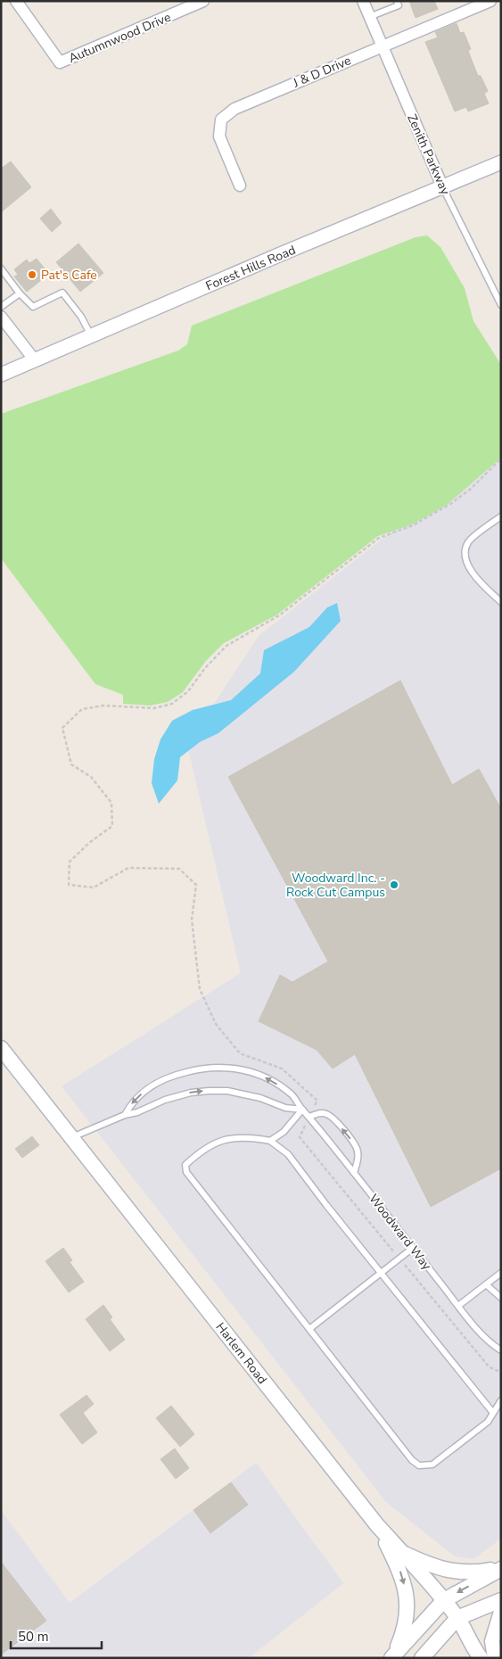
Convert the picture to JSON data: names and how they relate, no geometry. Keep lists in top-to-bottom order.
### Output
{
  "streets": {
    "main road": ["Harlem Road"],
    "street": [
      "Autumnwood Drive",
      "J & D Drive",
      "Zenith Parkway",
      "Forest Hills Road"
    ],
    "lane": ["Woodward Way"]
  },
  "crossings": [
    ["J & D Drive", "Zenith Parkway"],
    ["Zenith Parkway", "Forest Hills Road"]
  ],
  "places": ["Pat's Cafe", "Woodward Inc. - Rock Cut Campus"],
  "scale_bar": "50 m"
}
